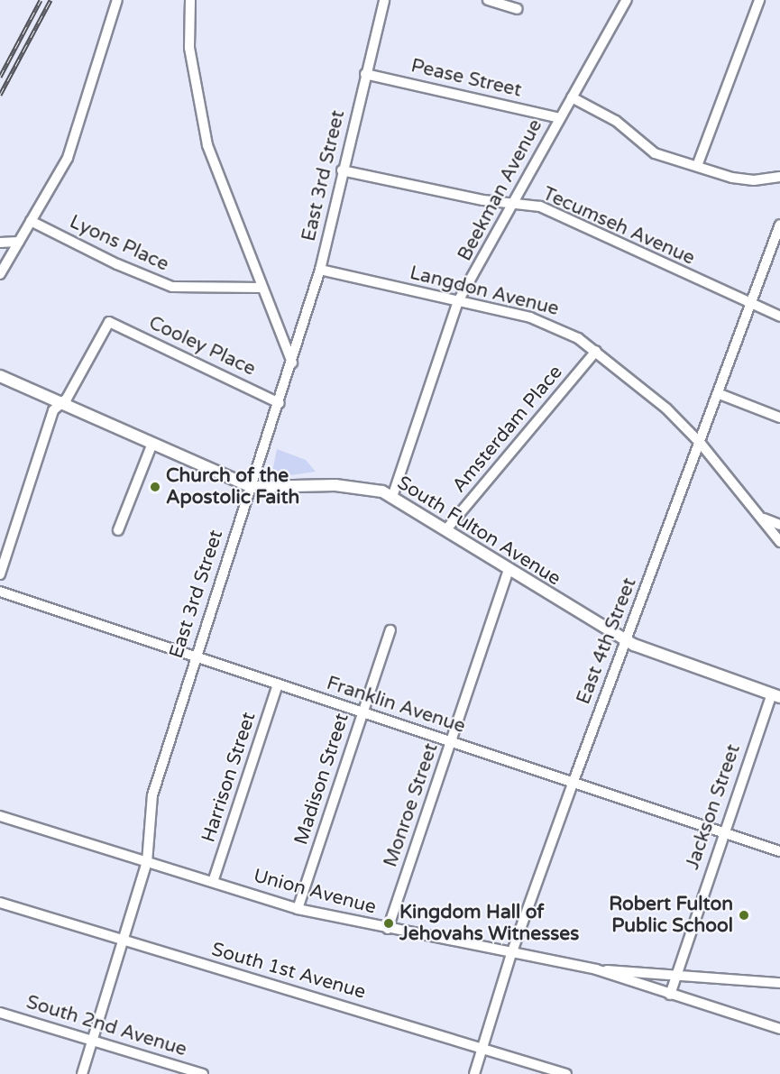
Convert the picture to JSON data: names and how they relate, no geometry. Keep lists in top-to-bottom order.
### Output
{
  "streets": {
    "main road": ["South Fulton Avenue"],
    "street": [
      "Pease Street",
      "East 3rd Street",
      "Beekman Avenue",
      "Tecumseh Avenue",
      "Lyons Place",
      "Langdon Avenue",
      "Cooley Place",
      "Amsterdam Place",
      "East 4th Street",
      "Franklin Avenue",
      "Harrison Street",
      "Madison Street",
      "Monroe Street",
      "Jackson Street",
      "Union Avenue",
      "South 1st Avenue",
      "South 2nd Avenue"
    ]
  },
  "crossings": [
    ["Pease Street", "East 3rd Street"],
    ["Pease Street", "Beekman Avenue"],
    ["East 3rd Street", "Tecumseh Avenue"],
    ["East 3rd Street", "Langdon Avenue"],
    ["East 3rd Street", "Cooley Place"],
    ["East 3rd Street", "South Fulton Avenue"],
    ["East 3rd Street", "Franklin Avenue"],
    ["East 3rd Street", "Union Avenue"],
    ["East 3rd Street", "South 1st Avenue"],
    ["East 3rd Street", "South 2nd Avenue"],
    ["Beekman Avenue", "Tecumseh Avenue"],
    ["Beekman Avenue", "Langdon Avenue"],
    ["Beekman Avenue", "South Fulton Avenue"],
    ["Tecumseh Avenue", "East 4th Street"],
    ["Langdon Avenue", "Amsterdam Place"],
    ["Langdon Avenue", "East 4th Street"],
    ["Cooley Place", "South Fulton Avenue"],
    ["Amsterdam Place", "South Fulton Avenue"],
    ["South Fulton Avenue", "East 4th Street"],
    ["South Fulton Avenue", "Monroe Street"],
    ["South Fulton Avenue", "Jackson Street"],
    ["East 4th Street", "Franklin Avenue"],
    ["East 4th Street", "Union Avenue"],
    ["East 4th Street", "South 1st Avenue"],
    ["Franklin Avenue", "Harrison Street"],
    ["Franklin Avenue", "Madison Street"],
    ["Franklin Avenue", "Monroe Street"],
    ["Franklin Avenue", "Jackson Street"],
    ["Harrison Street", "Union Avenue"],
    ["Madison Street", "Union Avenue"],
    ["Monroe Street", "Union Avenue"],
    ["Jackson Street", "Union Avenue"]
  ],
  "places": ["Church of the Apostolic Faith", "Robert Fulton Public School", "Kingdom Hall of Jehovahs Witnesses"]
}
